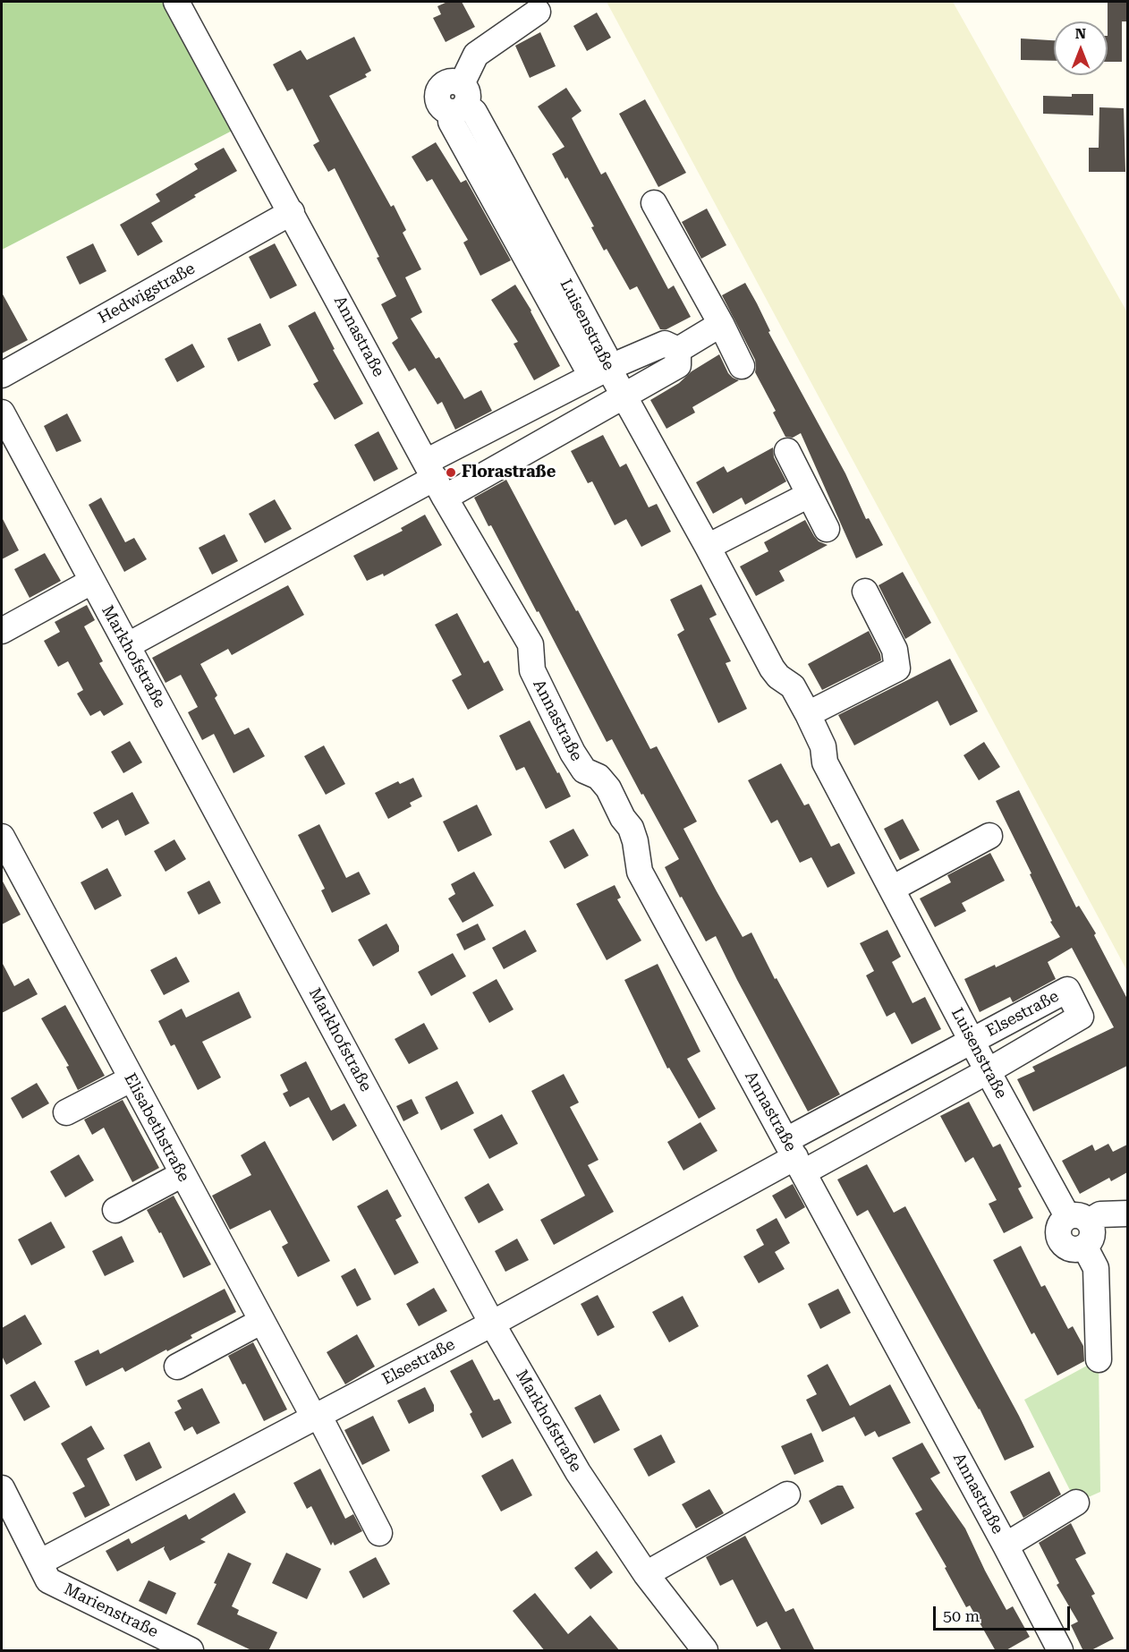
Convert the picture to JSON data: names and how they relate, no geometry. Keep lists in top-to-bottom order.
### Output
{
  "streets": {
    "street": [
      "Hedwigstraße",
      "Luisenstraße",
      "Annastraße",
      "Markhofstraße",
      "Elsestraße",
      "Elisabethstraße",
      "Marienstraße"
    ]
  },
  "crossings": [
    ["Hedwigstraße", "Annastraße"],
    ["Luisenstraße", "Elsestraße"],
    ["Annastraße", "Elsestraße"],
    ["Markhofstraße", "Elsestraße"],
    ["Elsestraße", "Elisabethstraße"],
    ["Elsestraße", "Marienstraße"]
  ],
  "places": ["Florastraße"],
  "scale_bar": "50 m",
  "north": "top"
}
